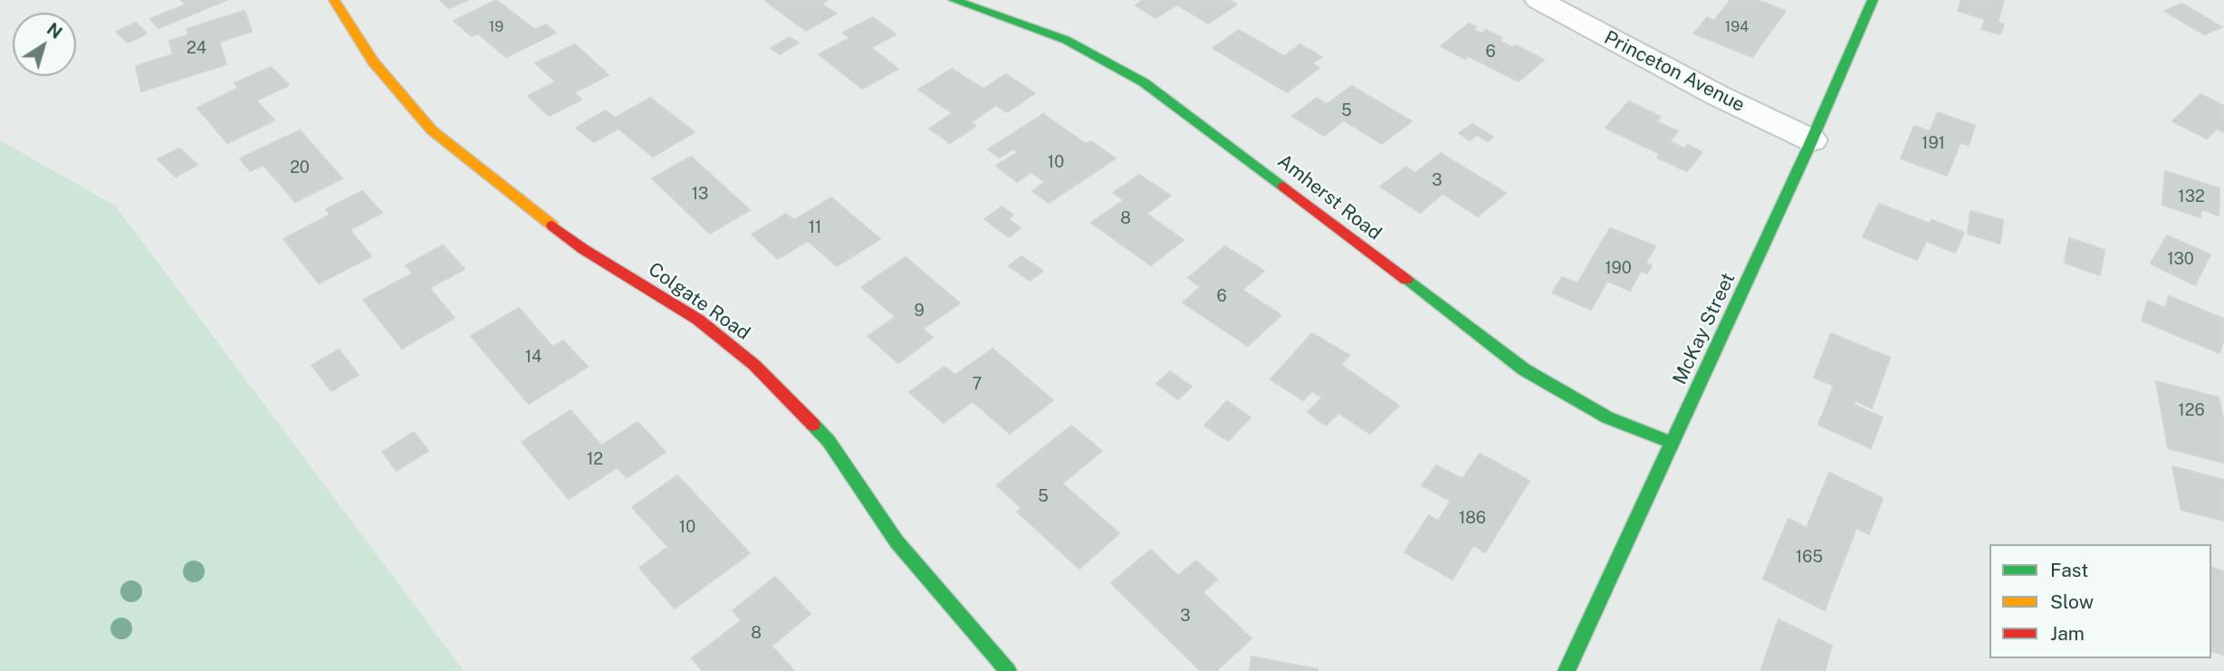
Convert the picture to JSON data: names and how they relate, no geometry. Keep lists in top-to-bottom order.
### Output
{
  "streets": {
    "street": [
      "Princeton Avenue",
      "Amherst Road",
      "Colgate Road",
      "McKay Street"
    ]
  },
  "crossings": [
    ["Princeton Avenue", "McKay Street"],
    ["Amherst Road", "McKay Street"]
  ],
  "house_numbers": [
    "19",
    "194",
    "24",
    "6",
    "5",
    "191",
    "10",
    "20",
    "3",
    "13",
    "132",
    "8",
    "11",
    "130",
    "190",
    "6",
    "9",
    "14",
    "7",
    "126",
    "12",
    "5",
    "186",
    "10",
    "165",
    "3",
    "8"
  ],
  "legend": ["Fast", "Slow", "Jam"],
  "north": "top right"
}
